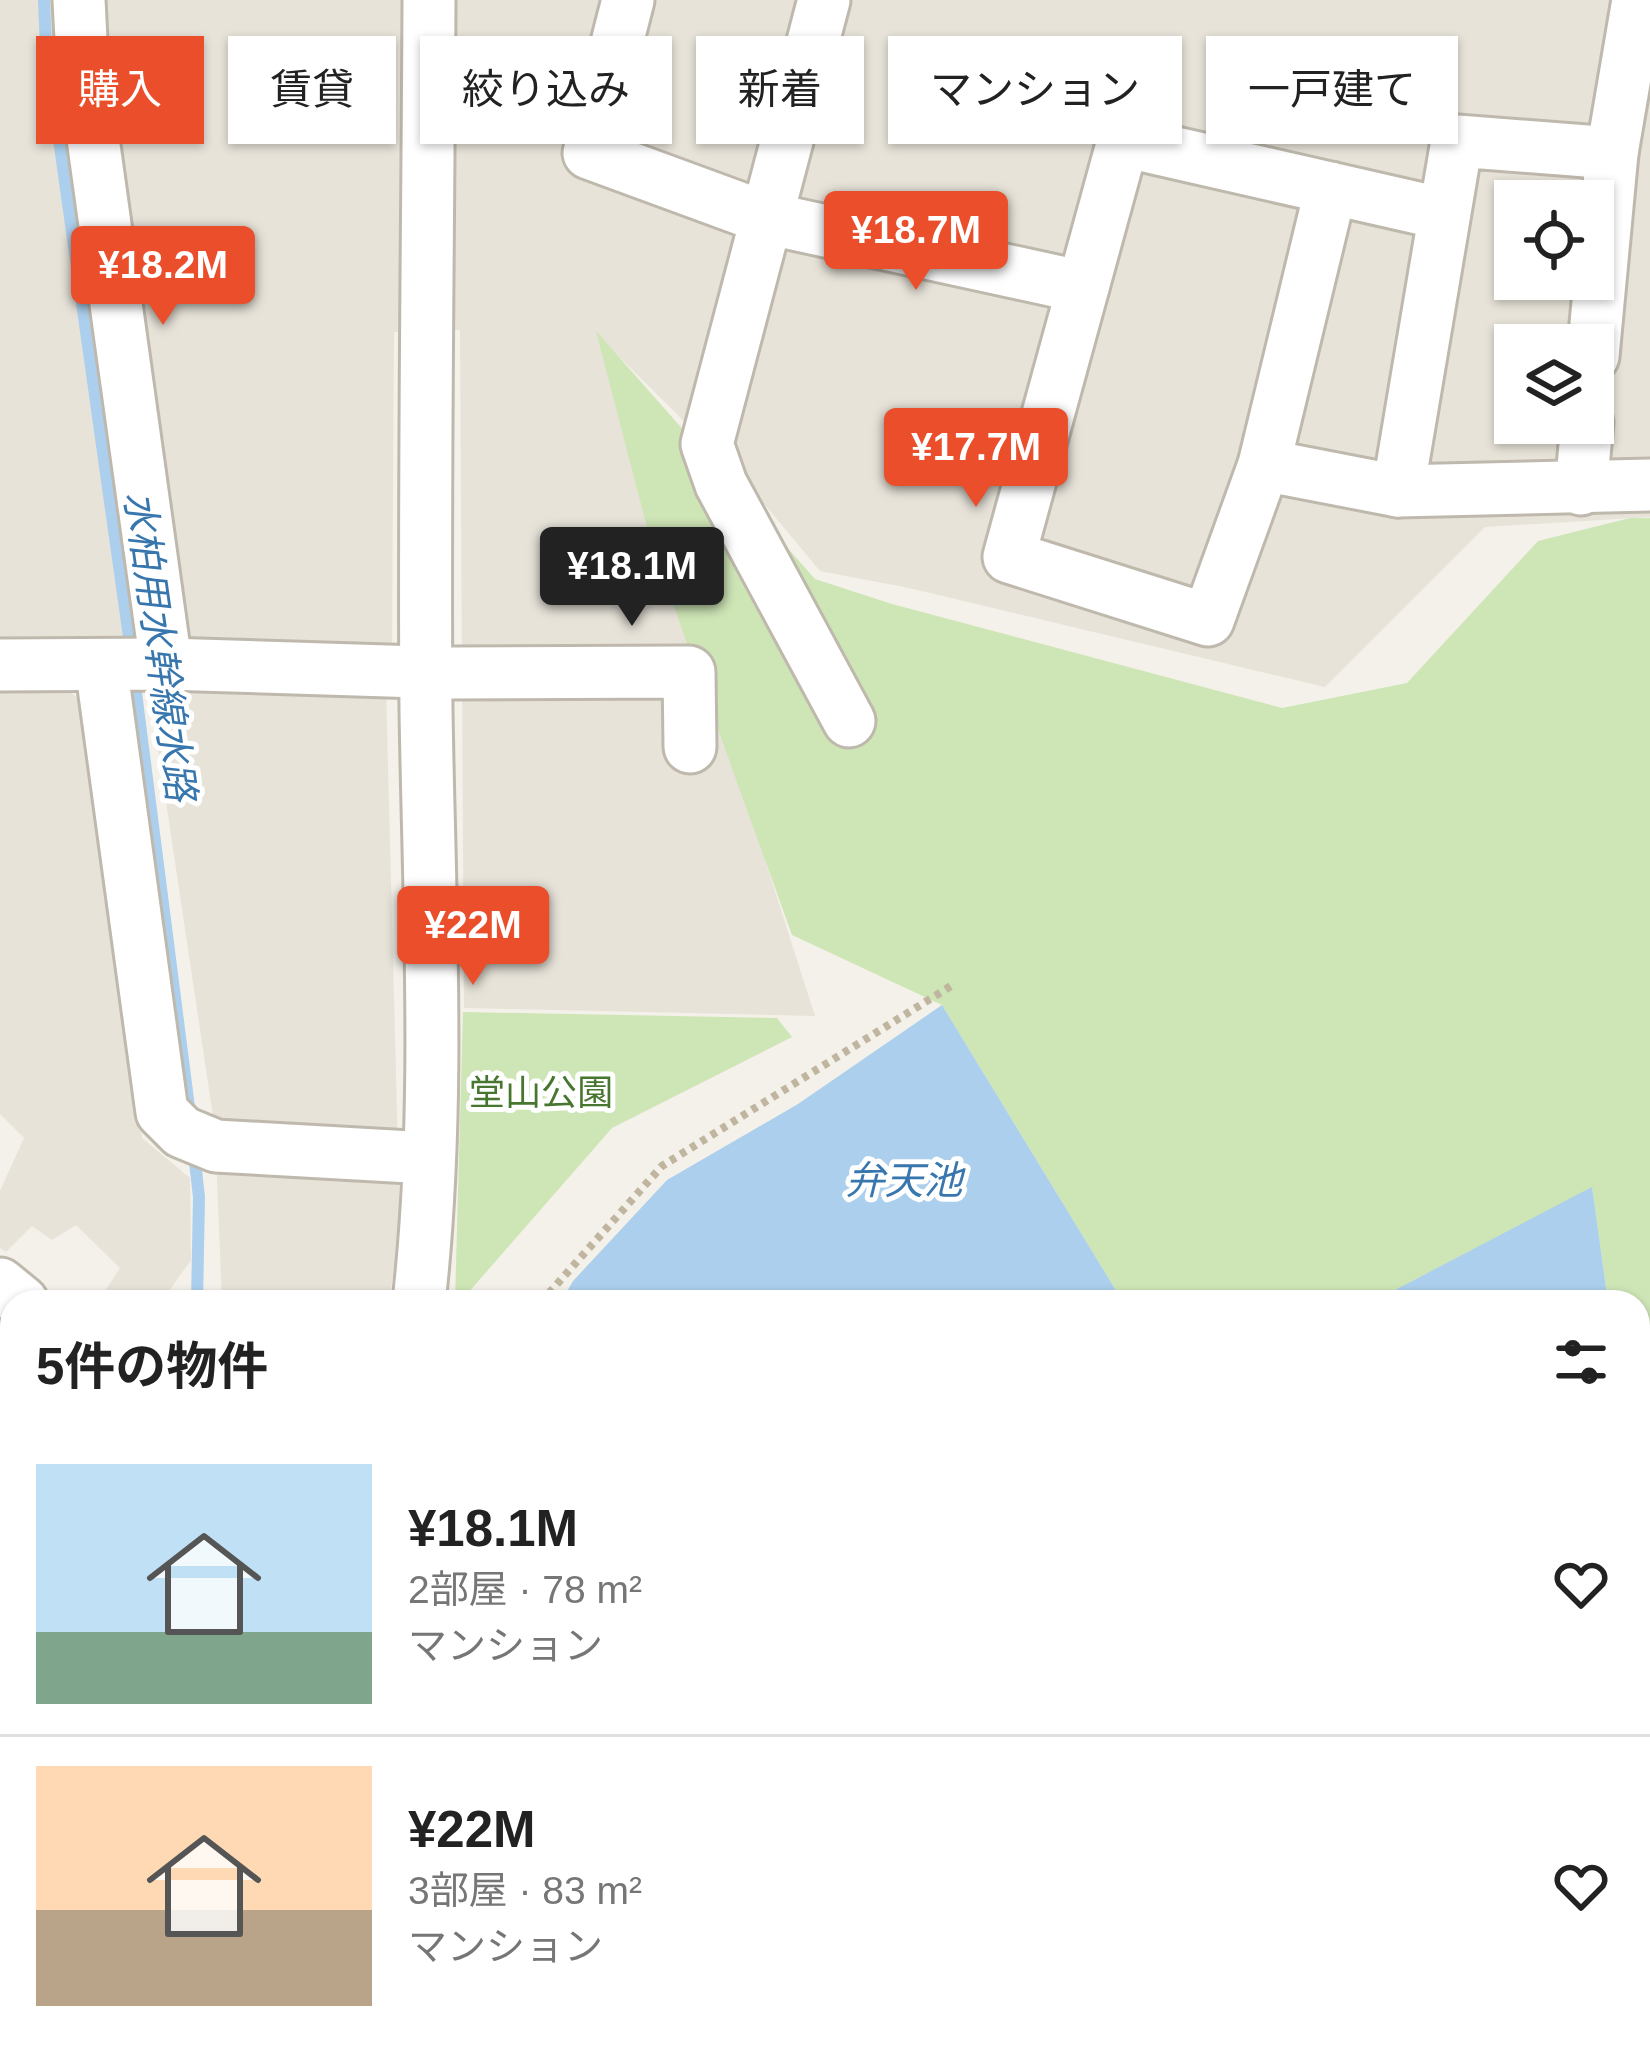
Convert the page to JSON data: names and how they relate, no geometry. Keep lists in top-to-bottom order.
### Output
{
  "water": ["水柏用水幹線水路", "弁天池"],
  "parks": ["堂山公園"],
  "page": {
    "chip": [
      "購入",
      "賃貸",
      "絞り込み",
      "新着",
      "マンション",
      "一戸建て"
    ],
    "price": [
      "¥18.7M",
      "¥18.2M",
      "¥17.7M",
      "¥18.1M",
      "¥22M"
    ],
    "heading": "5件の物件",
    "list": [
      {
        "name": "¥18.1M",
        "note": "2部屋 · 78 m² · マンション"
      },
      {
        "name": "¥22M",
        "note": "3部屋 · 83 m² · マンション"
      }
    ]
  }
}
